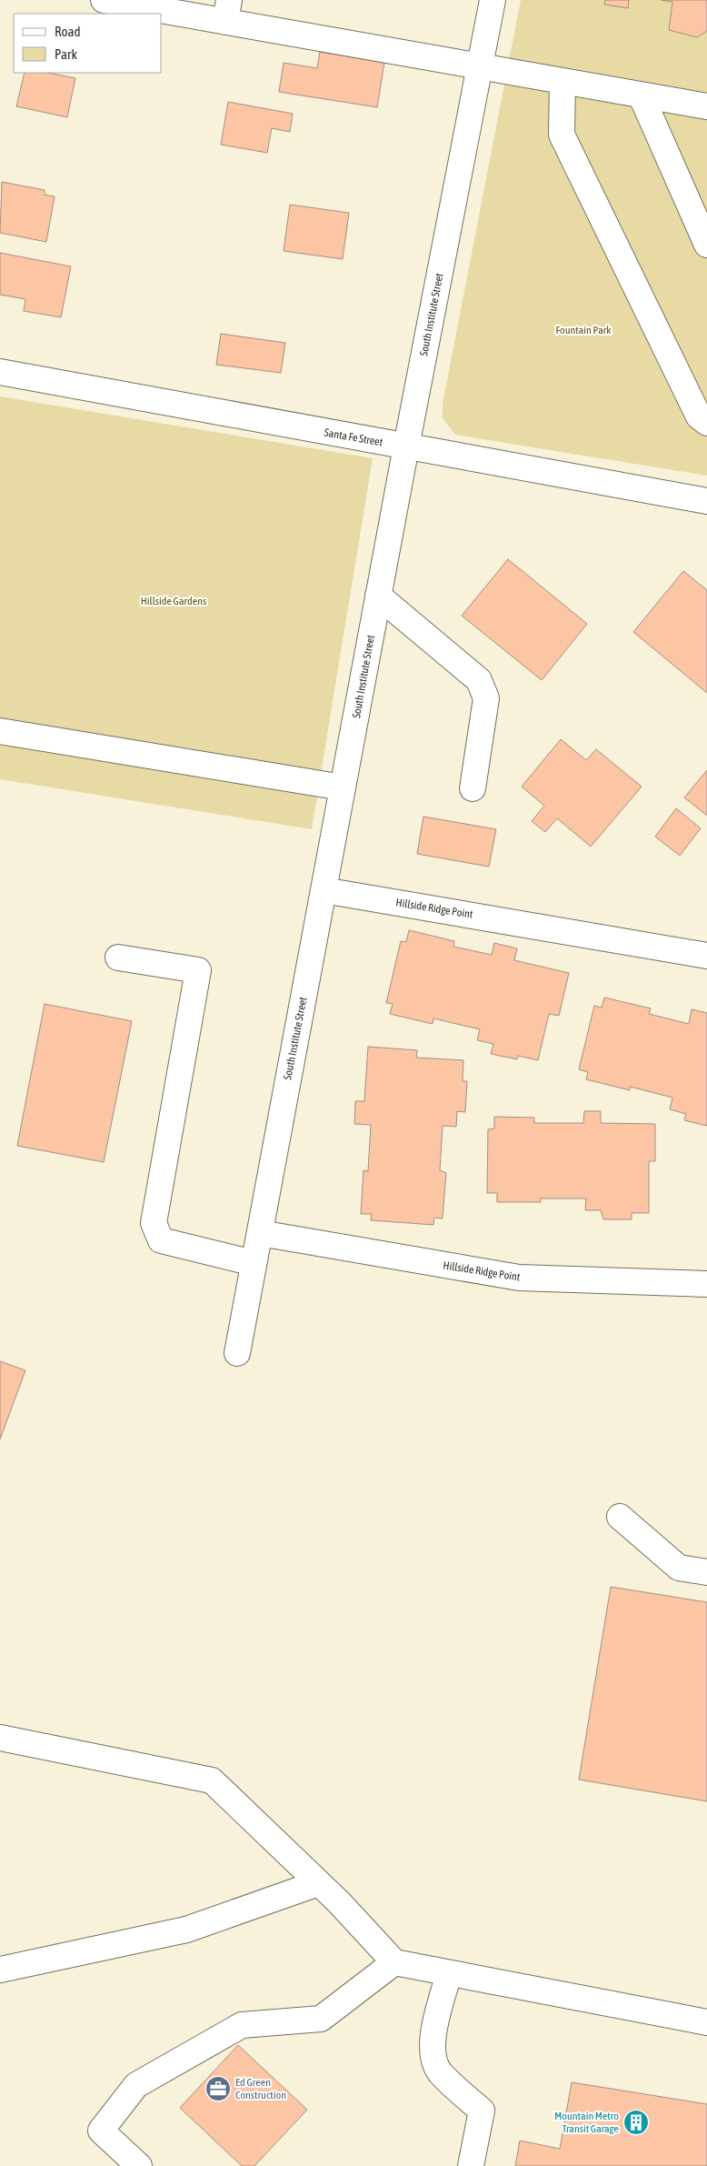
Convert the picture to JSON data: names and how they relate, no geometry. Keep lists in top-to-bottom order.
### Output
{
  "streets": {
    "street": ["South Institute Street", "Santa Fe Street", "Hillside Ridge Point"]
  },
  "crossings": [
    ["South Institute Street", "Santa Fe Street"],
    ["South Institute Street", "Hillside Ridge Point"]
  ],
  "parks": ["Fountain Park", "Hillside Gardens"],
  "places": {
    "office": ["Ed Green Construction"],
    "building": ["Mountain Metro Transit Garage"]
  },
  "legend": ["Road", "Park"]
}
